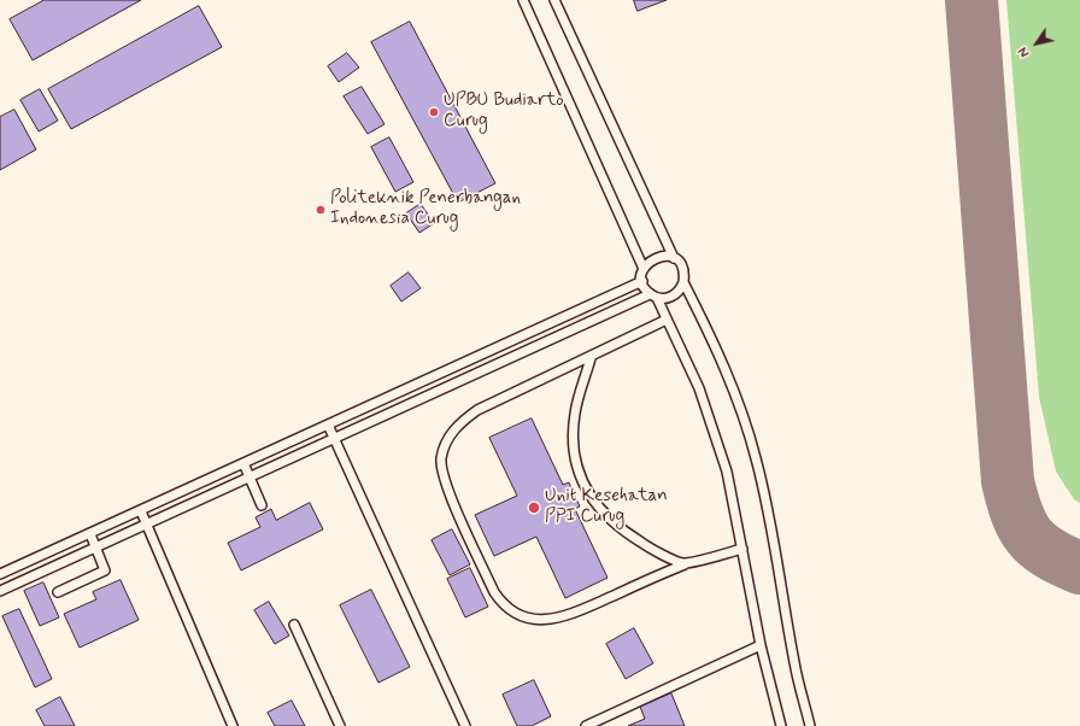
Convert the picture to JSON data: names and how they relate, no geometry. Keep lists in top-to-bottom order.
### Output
{
  "places": ["UPBU Budiarto Curug", "Politeknik Penerbangan Indonesia Curug", "Unit Kesehatan PPI Curug"],
  "north": "bottom left"
}
